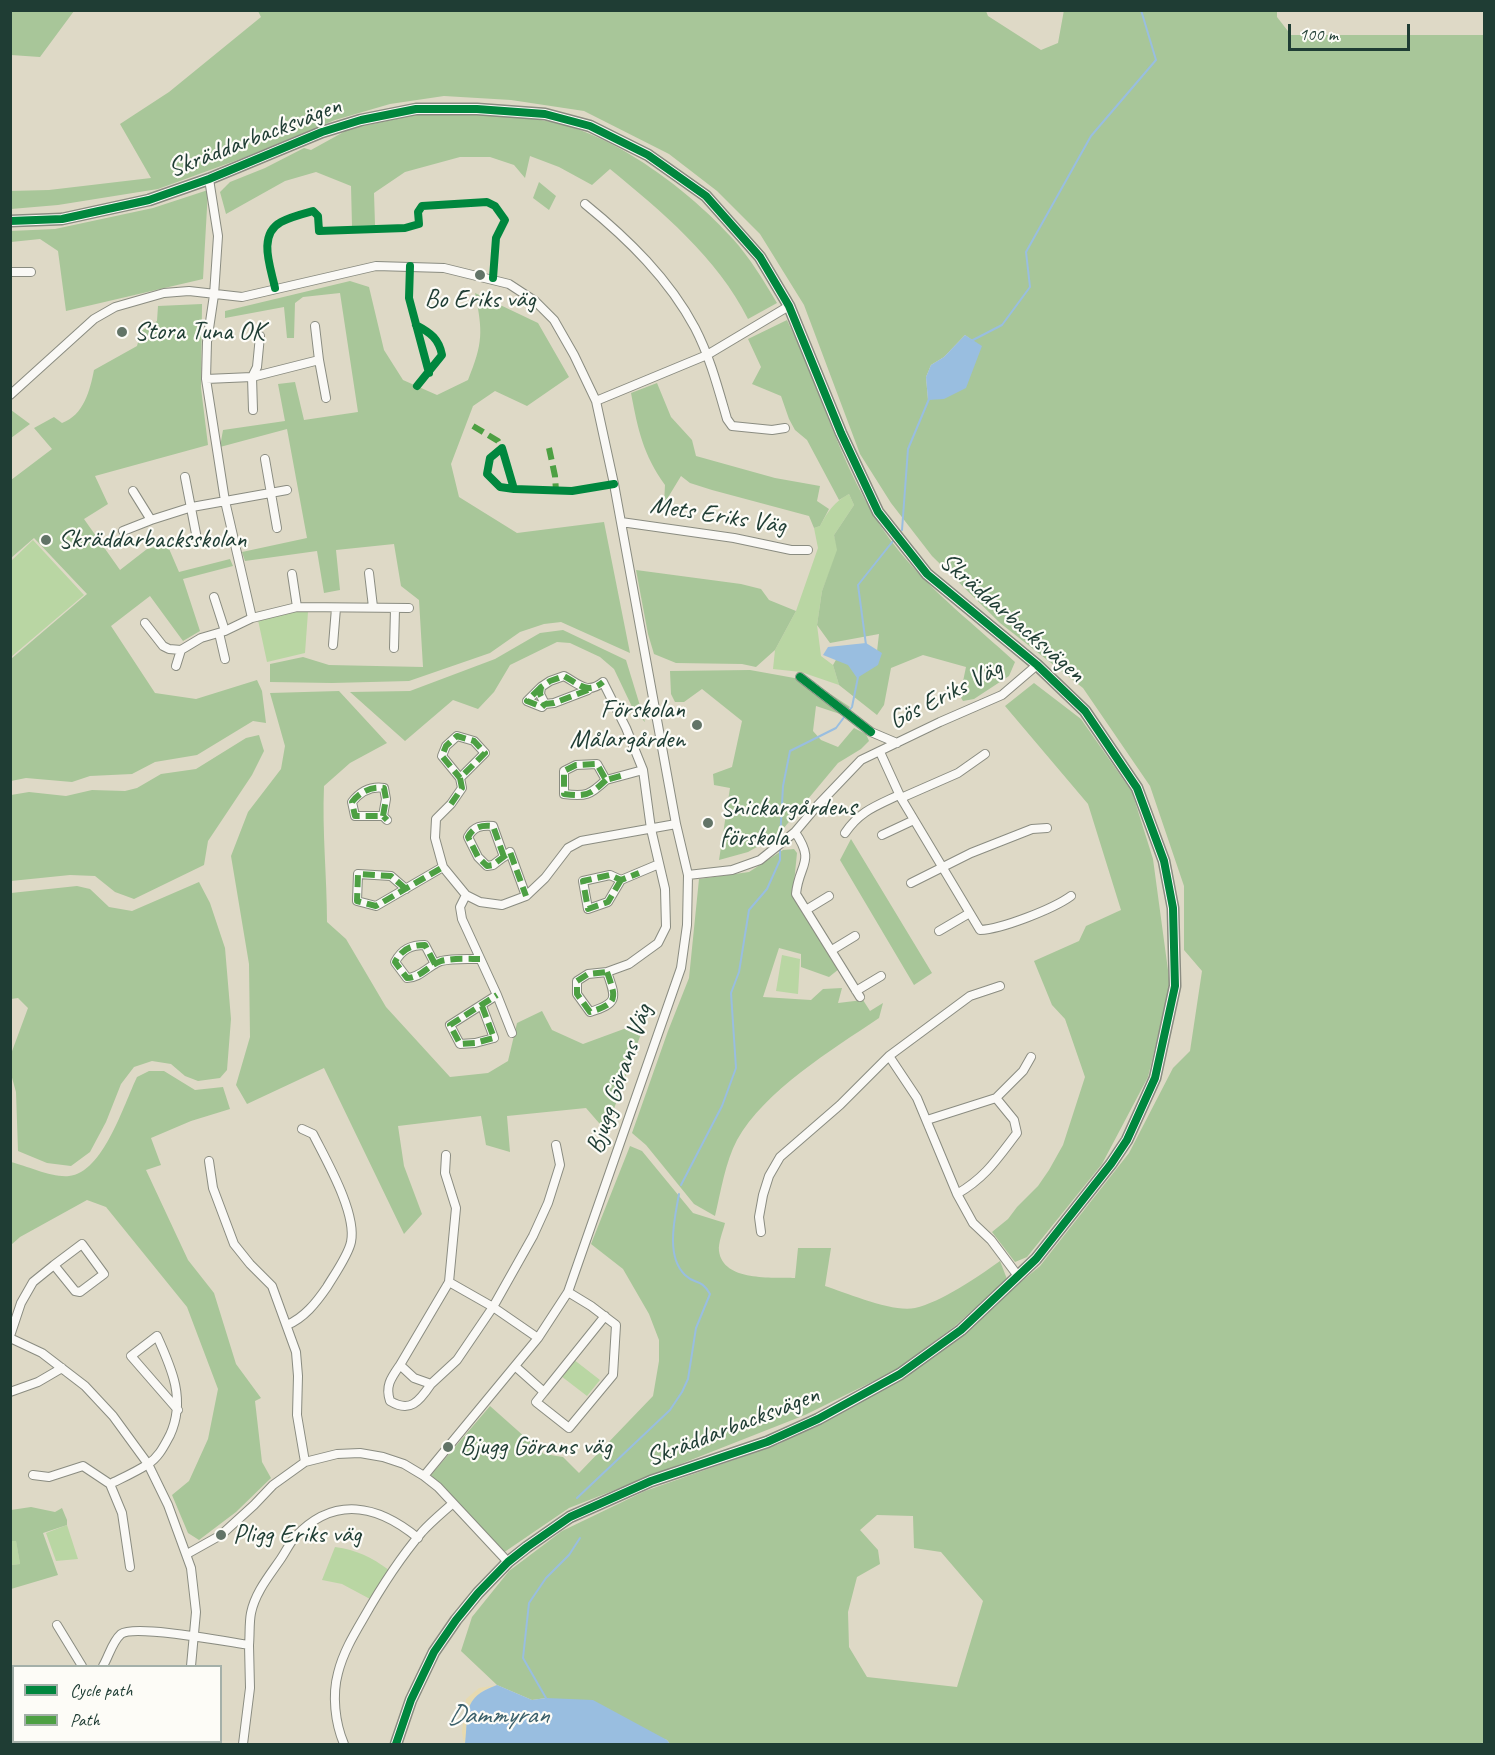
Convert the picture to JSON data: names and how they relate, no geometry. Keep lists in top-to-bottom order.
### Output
{
  "streets": {
    "street": [
      "Skräddarbacksvägen",
      "Mets Eriks Väg",
      "Gös Eriks Väg",
      "Bjugg Görans Väg"
    ]
  },
  "crossings": [
    ["Skräddarbacksvägen", "Gös Eriks Väg"],
    ["Gös Eriks Väg", "Bjugg Görans Väg"]
  ],
  "water": ["Dammyran"],
  "places": [
    "Bo Eriks väg",
    "Stora Tuna OK",
    "Skräddarbacksskolan",
    "Förskolan Målargården",
    "Snickargårdens förskola",
    "Bjugg Görans väg",
    "Pligg Eriks väg"
  ],
  "legend": ["Cycle path", "Path"],
  "scale_bar": "100 m"
}
